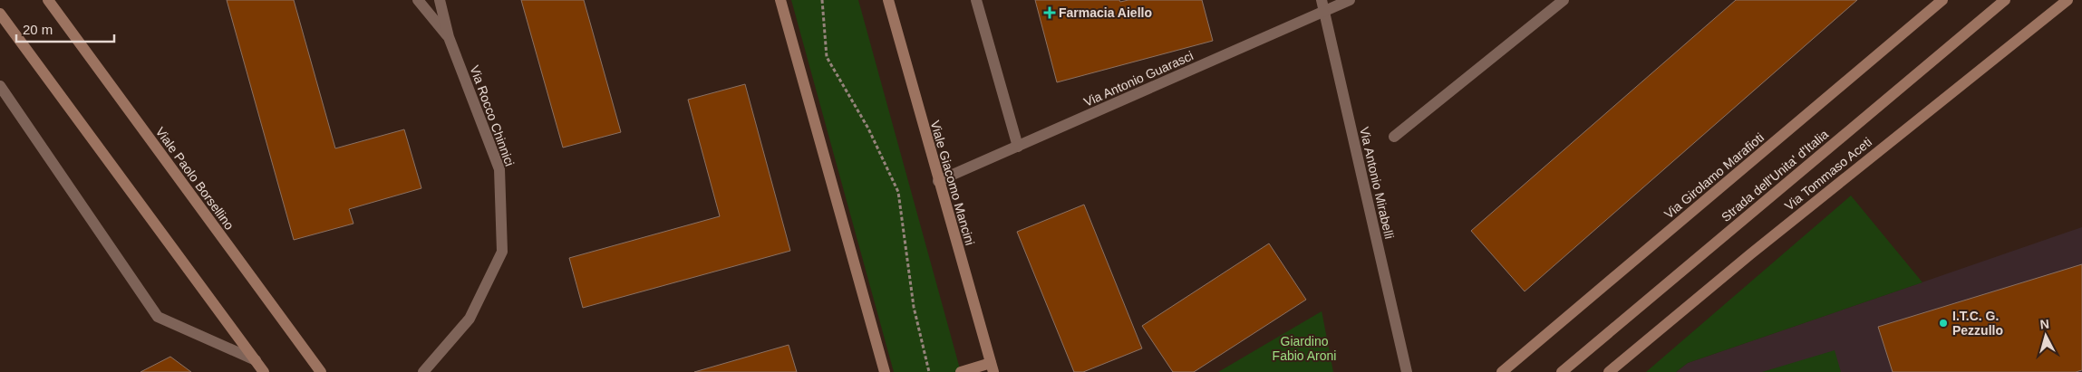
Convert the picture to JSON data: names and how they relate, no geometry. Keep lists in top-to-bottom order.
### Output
{
  "streets": {
    "street": [
      "Via Antonio Guarasci",
      "Via Rocco Chinnici",
      "Via Tommaso Aceti",
      "Via Girolamo Marafioti",
      "Strada dell'Unita' d'Italia",
      "Viale Paolo Borsellino",
      "Viale Giacomo Mancini",
      "Via Antonio Mirabelli"
    ]
  },
  "crossings": [
    ["Via Antonio Guarasci", "Viale Giacomo Mancini"],
    ["Via Antonio Guarasci", "Via Antonio Mirabelli"]
  ],
  "parks": ["Giardino Fabio Aroni"],
  "places": {
    "health": ["Farmacia Aiello"],
    "other": ["I.T.C. G. Pezzullo"]
  },
  "scale_bar": "20 m",
  "north": "top"
}
